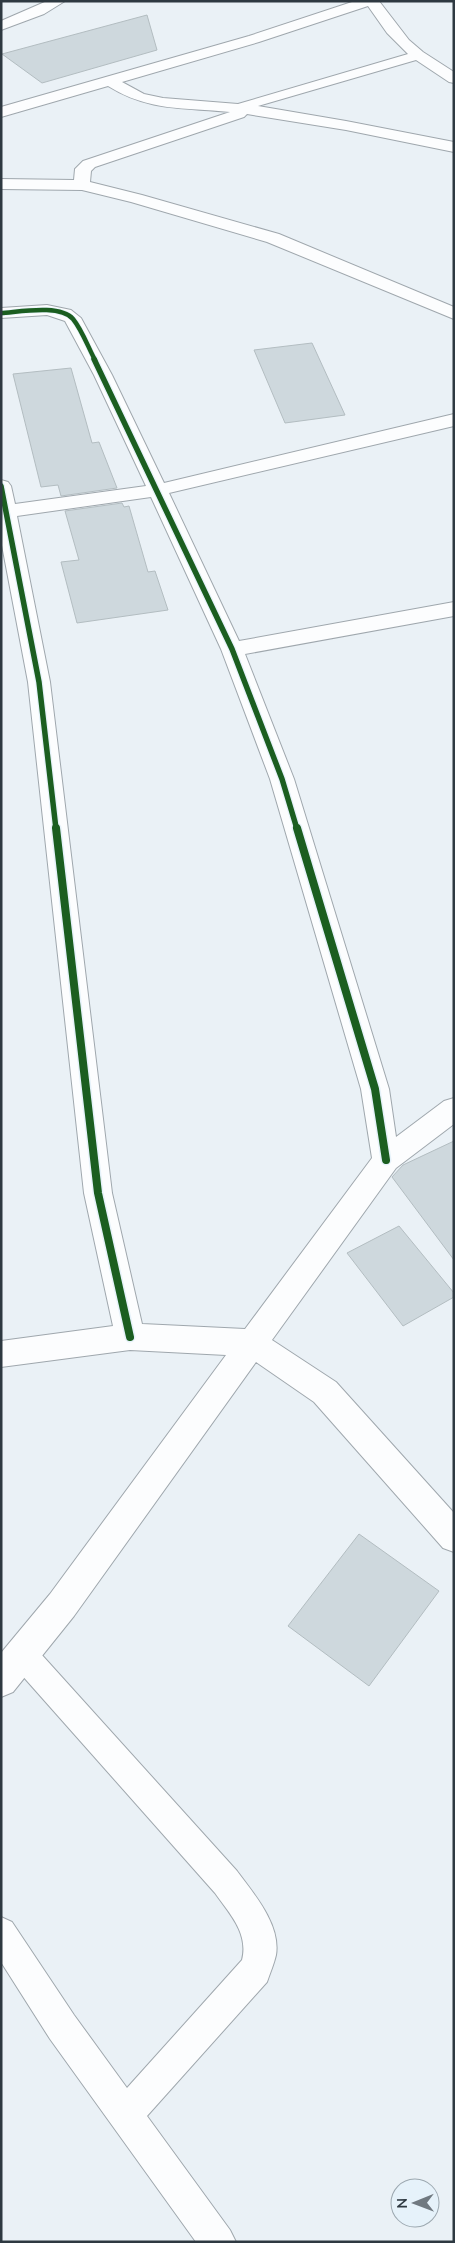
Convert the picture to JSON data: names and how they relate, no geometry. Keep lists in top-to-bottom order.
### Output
{
  "north": "left"
}
